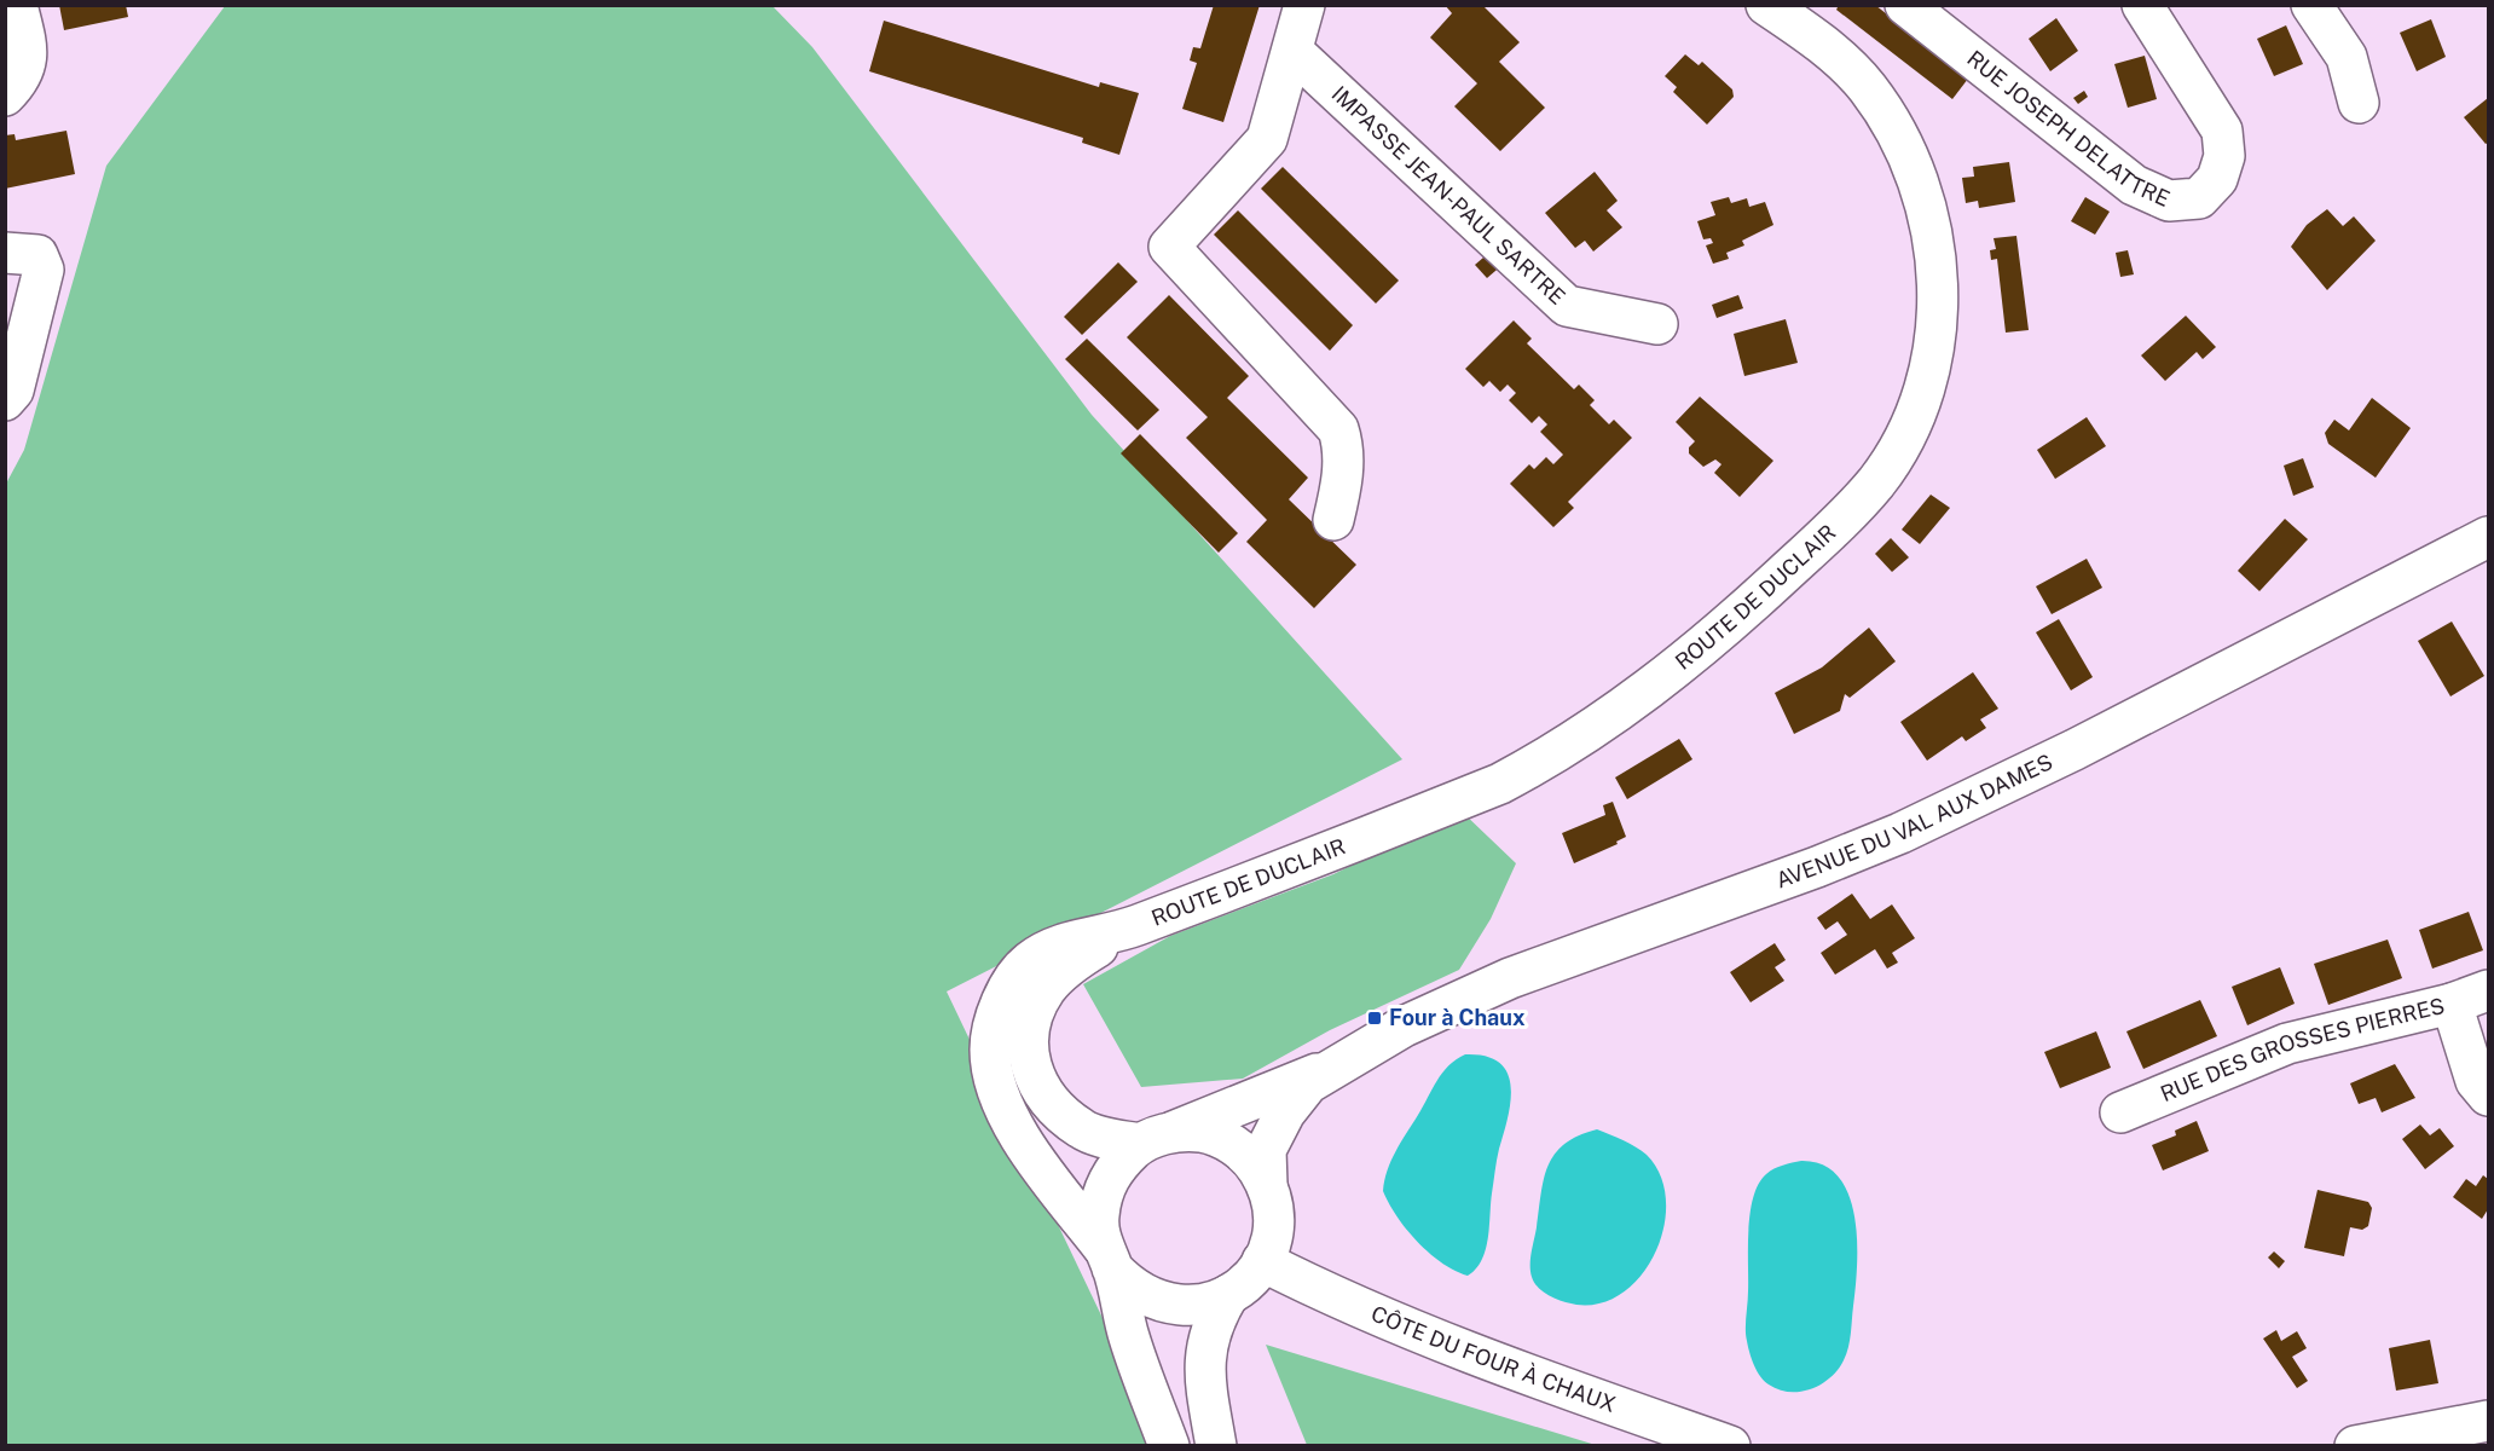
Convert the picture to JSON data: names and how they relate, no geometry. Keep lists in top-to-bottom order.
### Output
{
  "streets": {
    "street": [
      "RUE JOSEPH DELATTRE",
      "IMPASSE JEAN-PAUL SARTRE",
      "ROUTE DE DUCLAIR",
      "AVENUE DU VAL AUX DAMES",
      "RUE DES GROSSES PIERRES",
      "CÔTE DU FOUR À CHAUX"
    ]
  },
  "crossings": [
    ["ROUTE DE DUCLAIR", "AVENUE DU VAL AUX DAMES"],
    ["ROUTE DE DUCLAIR", "CÔTE DU FOUR À CHAUX"],
    ["AVENUE DU VAL AUX DAMES", "CÔTE DU FOUR À CHAUX"]
  ],
  "places": {
    "transit": ["Four à Chaux"]
  }
}
